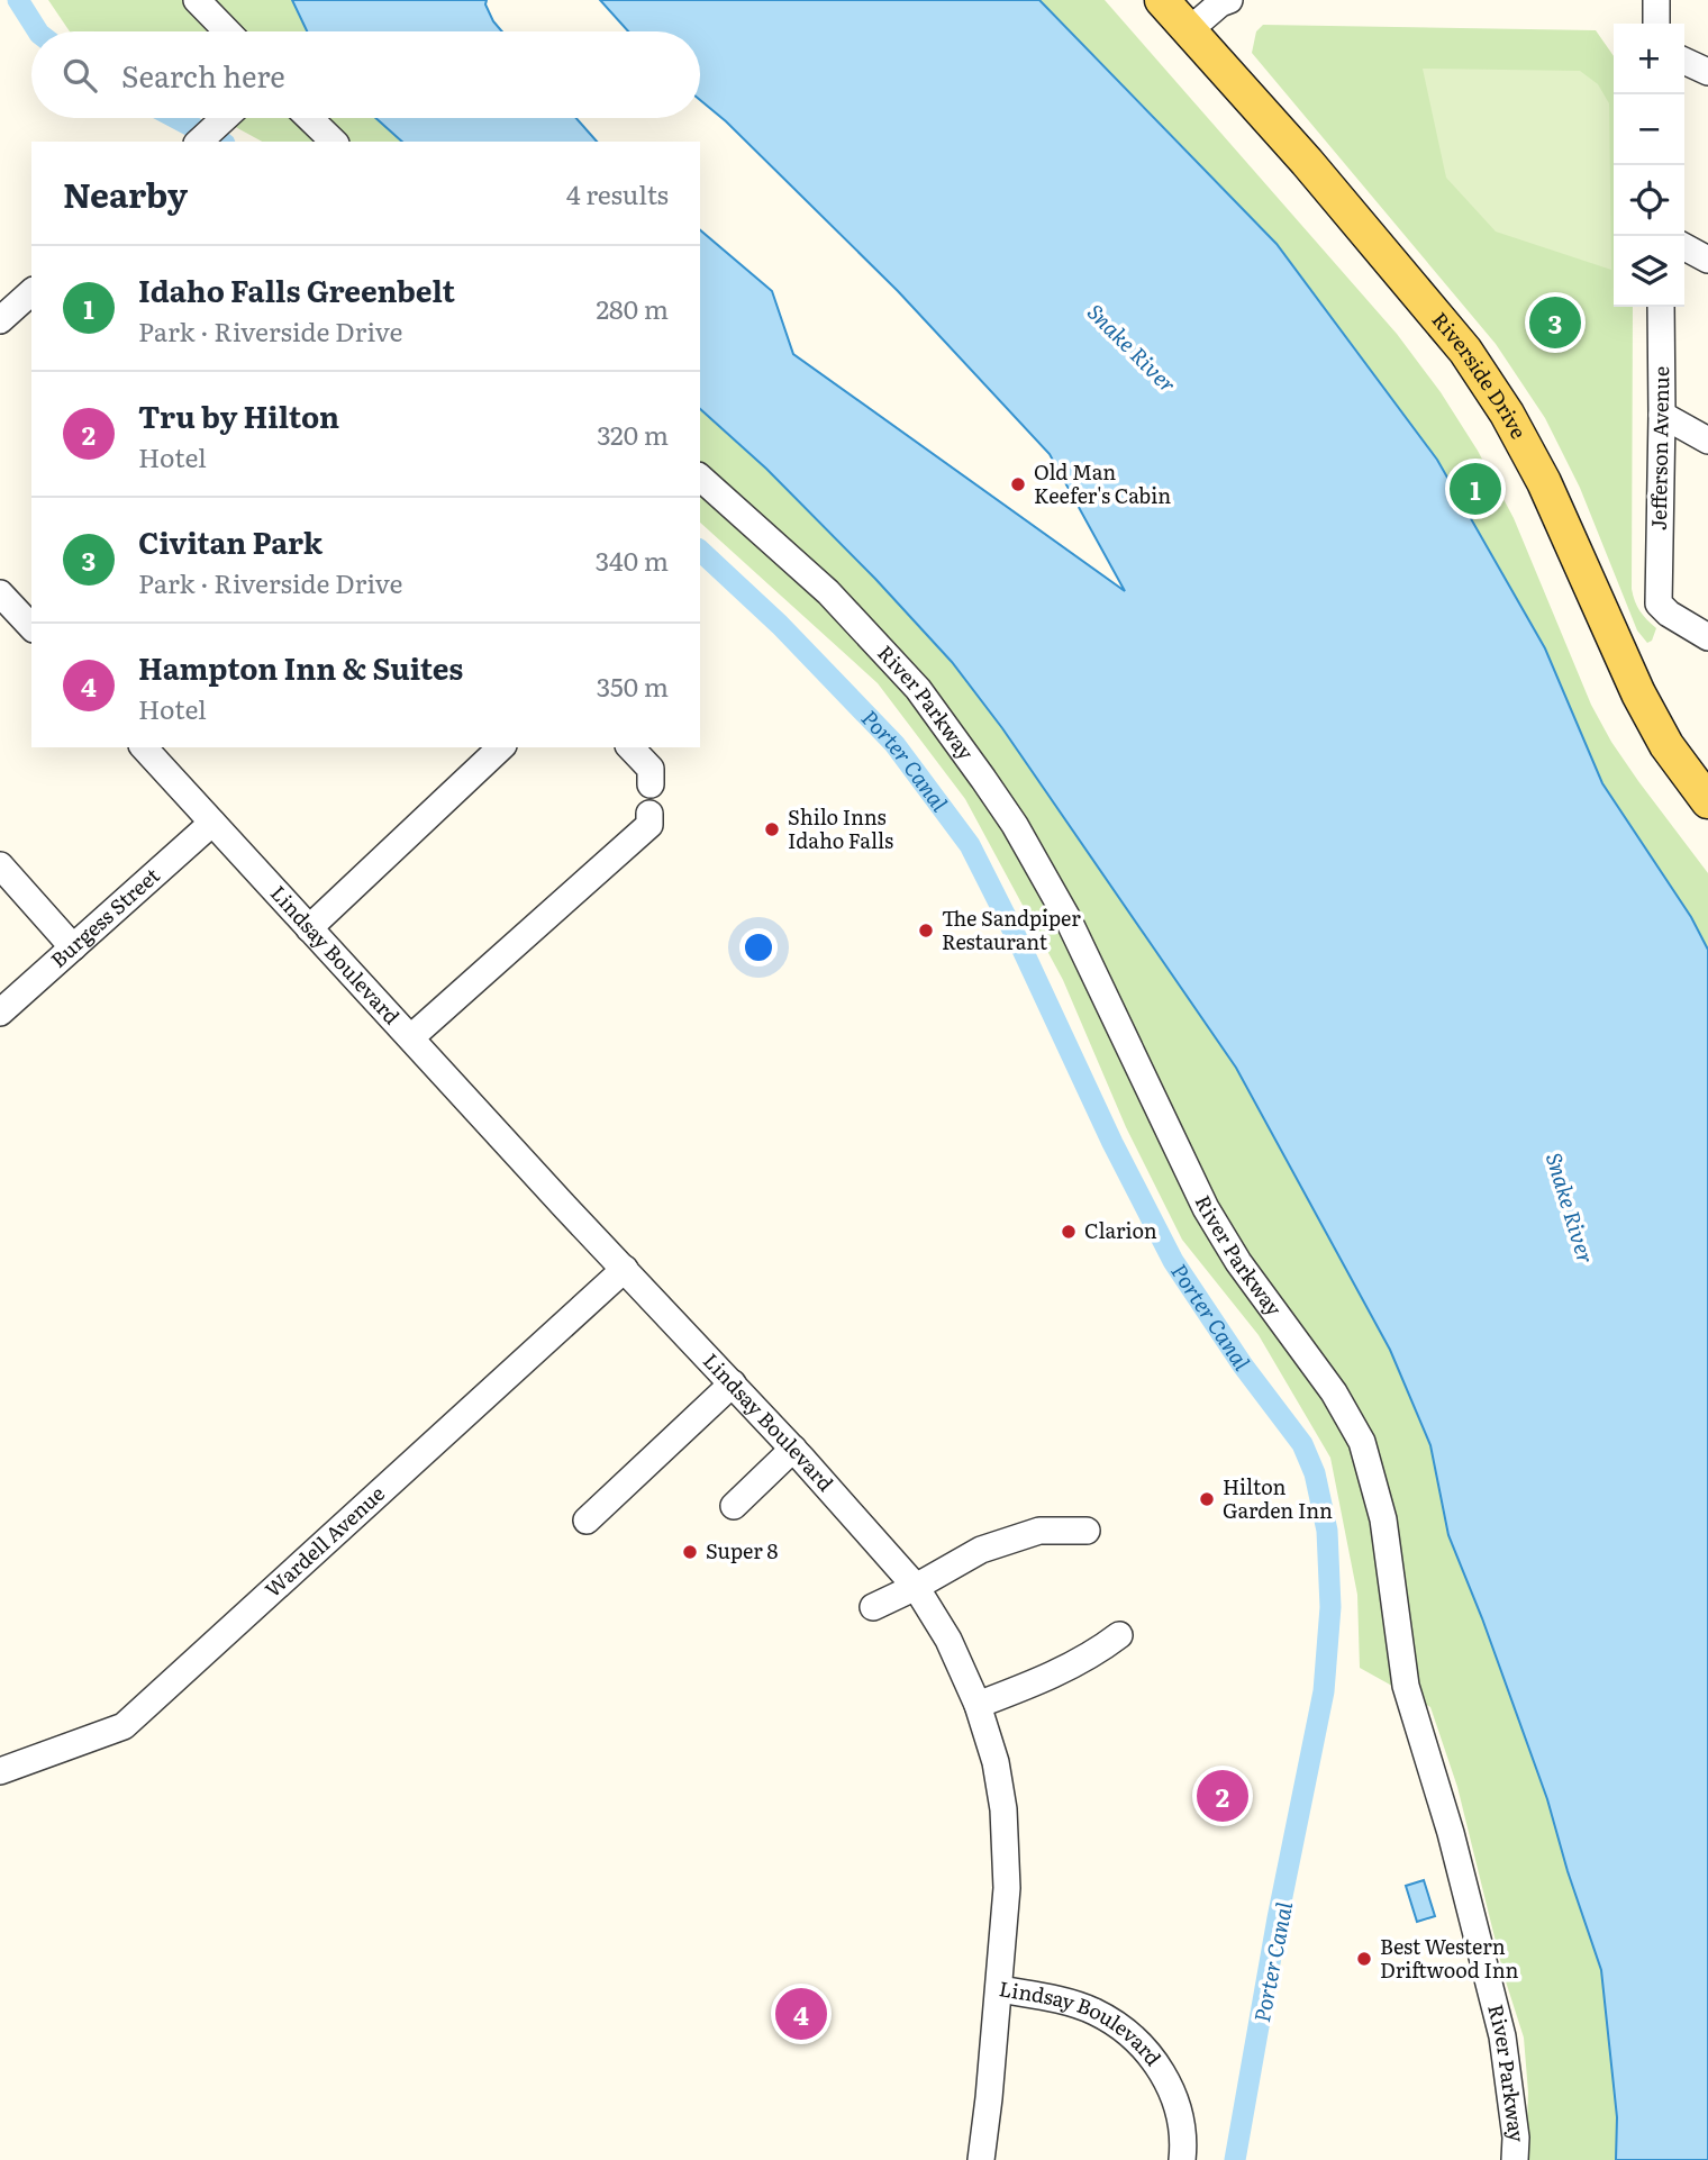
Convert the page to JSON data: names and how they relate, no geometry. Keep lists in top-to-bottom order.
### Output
{
  "streets": {
    "main road": ["Riverside Drive"],
    "street": [
      "Jefferson Avenue",
      "River Parkway",
      "Burgess Street",
      "Lindsay Boulevard",
      "Wardell Avenue"
    ]
  },
  "crossings": [
    ["Burgess Street", "Lindsay Boulevard"],
    ["Lindsay Boulevard", "Wardell Avenue"]
  ],
  "water": ["Snake River", "Porter Canal"],
  "places": [
    "Old Man Keefer's Cabin",
    "Shilo Inns Idaho Falls",
    "The Sandpiper Restaurant",
    "Clarion",
    "Hilton Garden Inn",
    "Super 8",
    "Best Western Driftwood Inn"
  ],
  "page": {
    "map_buttons": ["+", "−"],
    "search": "Search here",
    "heading": ["Nearby", "4 results"],
    "list": [
      {
        "mark": "1",
        "name": "Idaho Falls Greenbelt",
        "note": "Park · Riverside Drive",
        "value": "280 m"
      },
      {
        "mark": "2",
        "name": "Tru by Hilton",
        "note": "Hotel",
        "value": "320 m"
      },
      {
        "mark": "3",
        "name": "Civitan Park",
        "note": "Park · Riverside Drive",
        "value": "340 m"
      },
      {
        "mark": "4",
        "name": "Hampton Inn & Suites",
        "note": "Hotel",
        "value": "350 m"
      }
    ],
    "pins": [
      "3",
      "1",
      "2",
      "4"
    ]
  }
}
